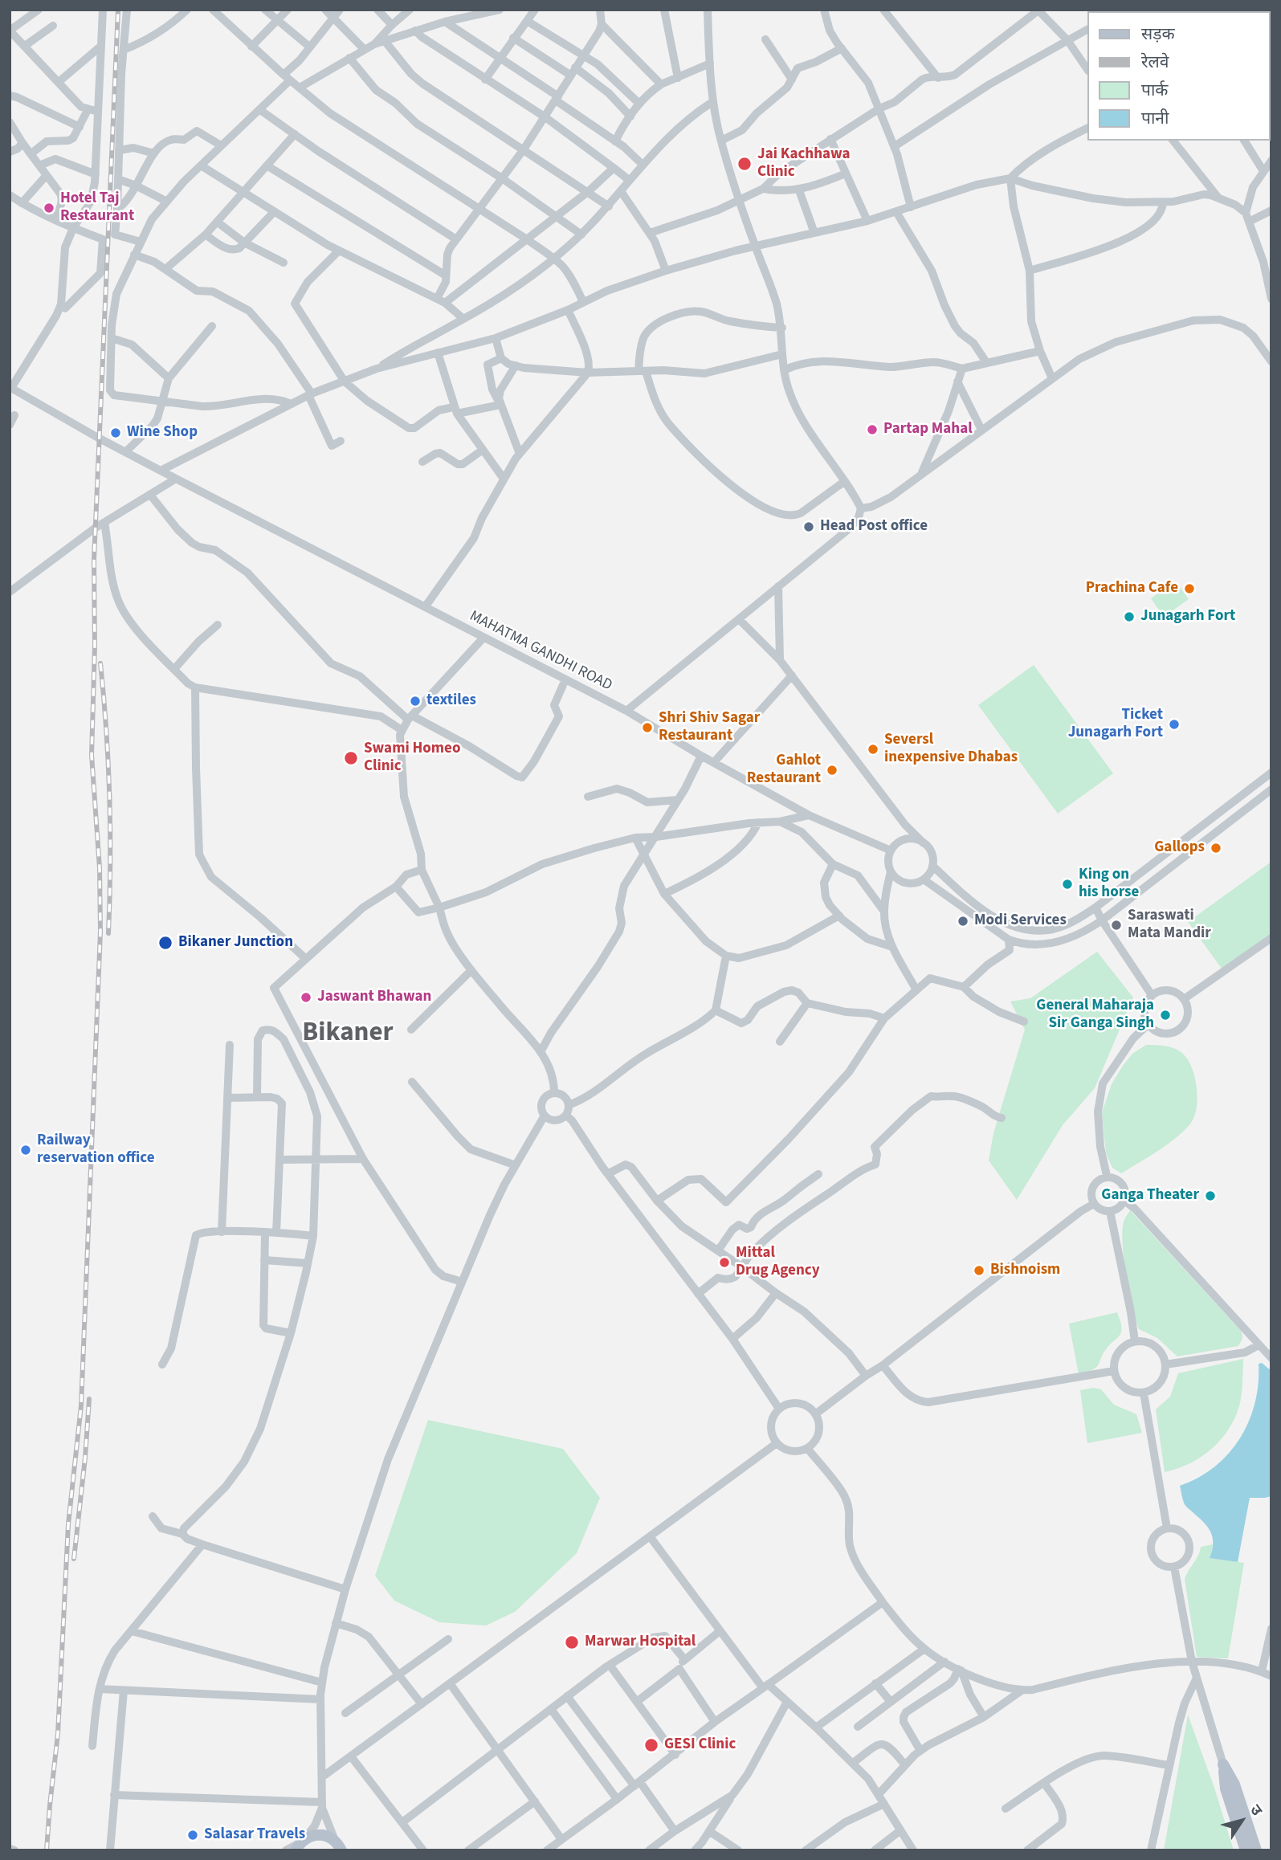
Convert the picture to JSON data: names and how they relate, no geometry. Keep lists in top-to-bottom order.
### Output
{
  "streets": {
    "street": ["MAHATMA GANDHI ROAD"]
  },
  "districts": ["Bikaner"],
  "places": [
    "Jai Kachhawa Clinic",
    "Hotel Taj Restaurant",
    "Partap Mahal",
    "Wine Shop",
    "Head Post office",
    "Prachina Cafe",
    "Junagarh Fort",
    "textiles",
    "Ticket Junagarh Fort",
    "Shri Shiv Sagar Restaurant",
    "Seversl inexpensive Dhabas",
    "Swami Homeo Clinic",
    "Gahlot Restaurant",
    "Gallops",
    "King on his horse",
    "Modi Services",
    "Saraswati Mata Mandir",
    "Bikaner Junction",
    "Jaswant Bhawan",
    "General Maharaja Sir Ganga Singh",
    "Railway reservation office",
    "Ganga Theater",
    "Mittal Drug Agency",
    "Bishnoism",
    "Marwar Hospital",
    "GESI Clinic",
    "Salasar Travels"
  ],
  "legend": [
    "सड़क",
    "रेलवे",
    "पार्क",
    "पानी"
  ],
  "north": "top right"
}
